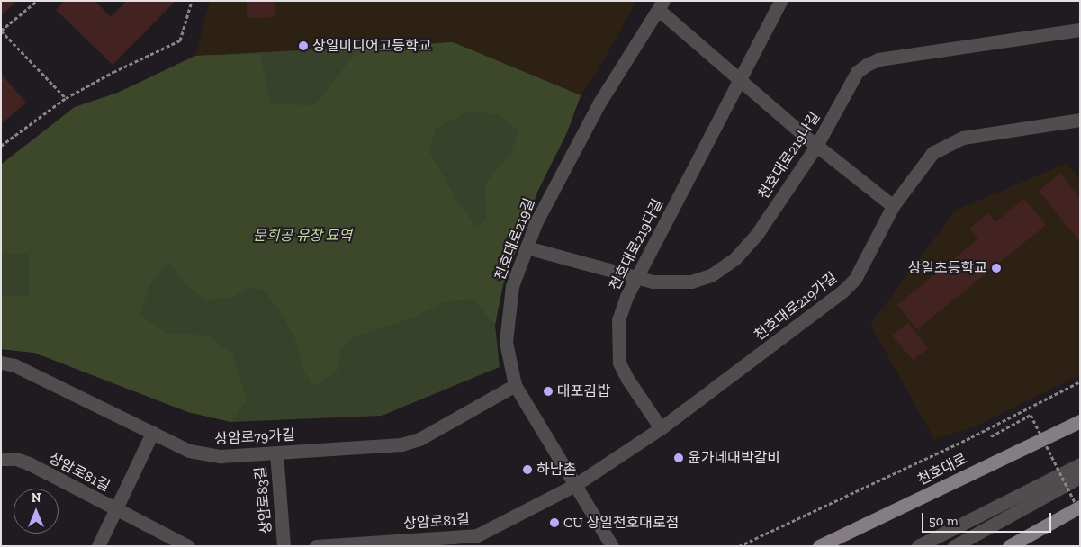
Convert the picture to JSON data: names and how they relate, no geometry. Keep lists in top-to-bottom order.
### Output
{
  "streets": {
    "main road": ["천호대로"],
    "street": [
      "천호대로219나길",
      "천호대로219길",
      "천호대로219다길",
      "천호대로219가길",
      "상암로79가길",
      "상암로81길",
      "상암로83길"
    ]
  },
  "crossings": [
    ["천호대로219나길", "천호대로219길"],
    ["천호대로219나길", "천호대로219다길"],
    ["천호대로219길", "천호대로219가길"],
    ["천호대로219길", "상암로79가길"],
    ["천호대로219길", "상암로81길"],
    ["천호대로219다길", "천호대로219가길"],
    ["천호대로219가길", "상암로81길"],
    ["상암로79가길", "상암로83길"]
  ],
  "parks": ["문희공 유창 묘역"],
  "places": [
    "상일미디어고등학교",
    "상일초등학교",
    "대포김밥",
    "윤가네대박갈비",
    "하남촌",
    "CU 상일천호대로점"
  ],
  "scale_bar": "50 m",
  "north": "top"
}
